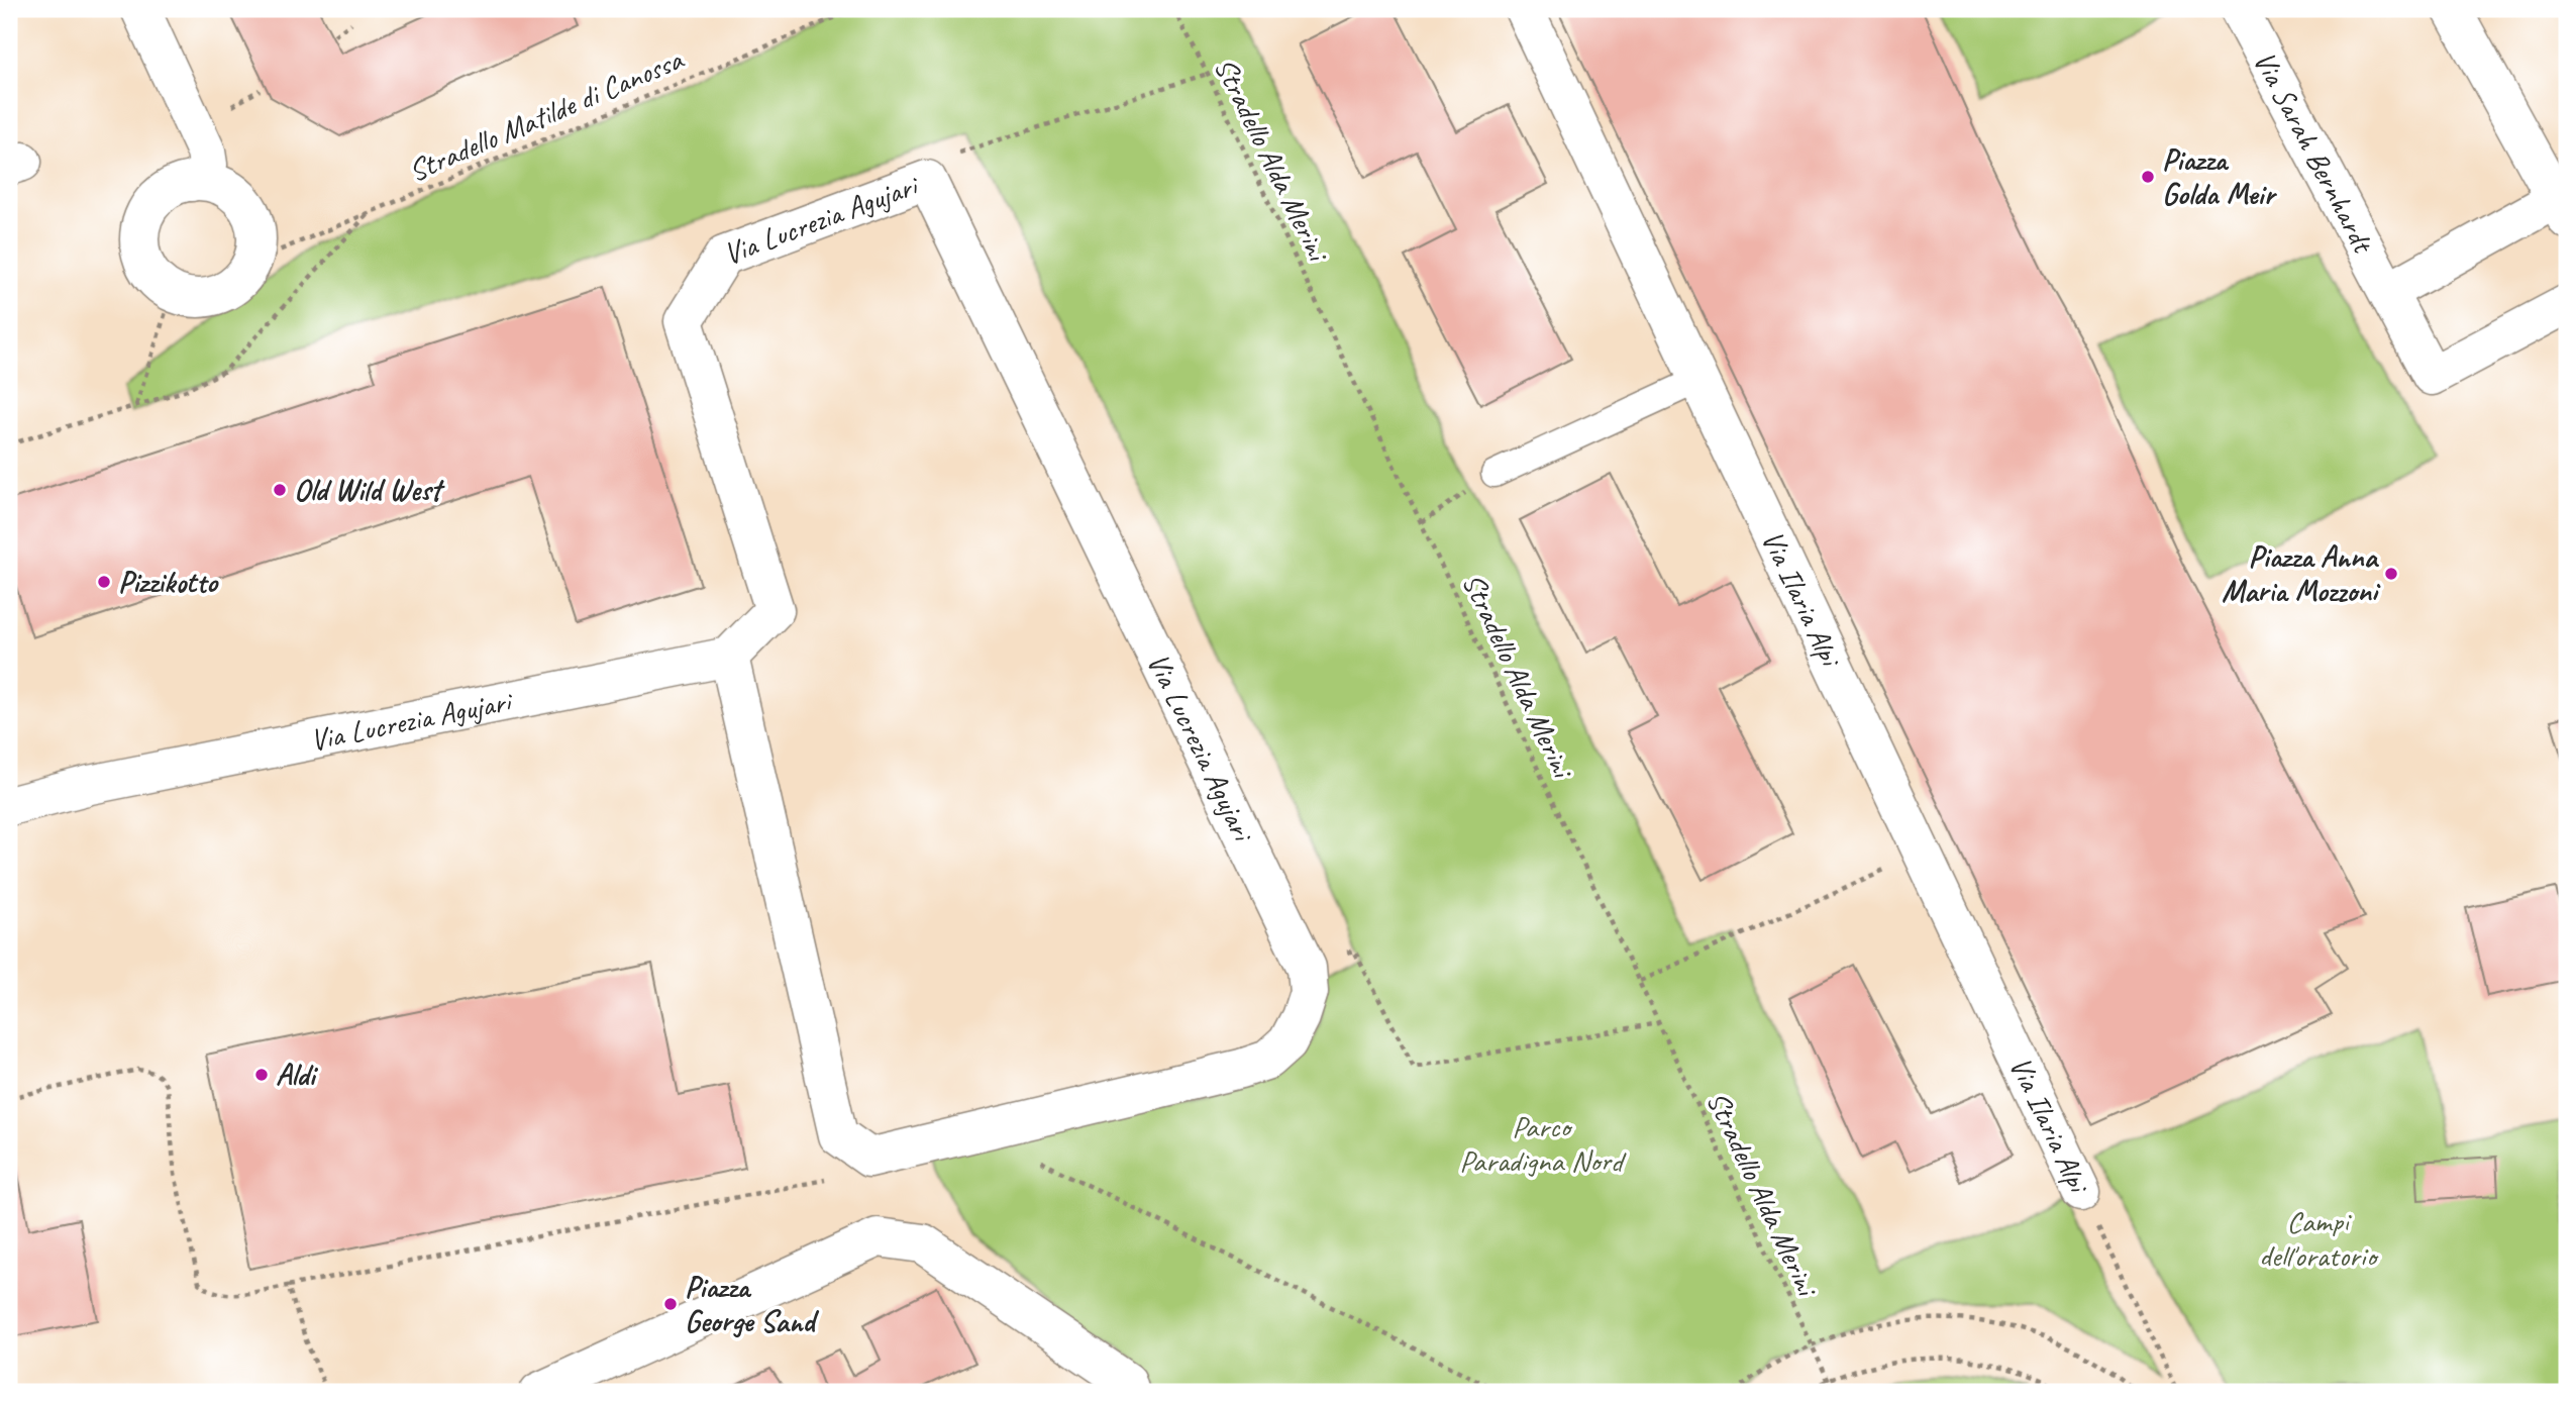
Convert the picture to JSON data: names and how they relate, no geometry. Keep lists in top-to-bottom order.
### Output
{
  "streets": {
    "street": ["Via Sarah Bernhardt", "Via Lucrezia Agujari", "Via Ilaria Alpi"],
    "path": ["Stradello Matilde di Canossa", "Stradello Alda Merini"]
  },
  "parks": ["Parco Paradigna Nord", "Campi dell'oratorio"],
  "places": [
    "Piazza Golda Meir",
    "Old Wild West",
    "Piazza Anna Maria Mozzoni",
    "Pizzikotto",
    "Aldi",
    "Piazza George Sand"
  ]
}
